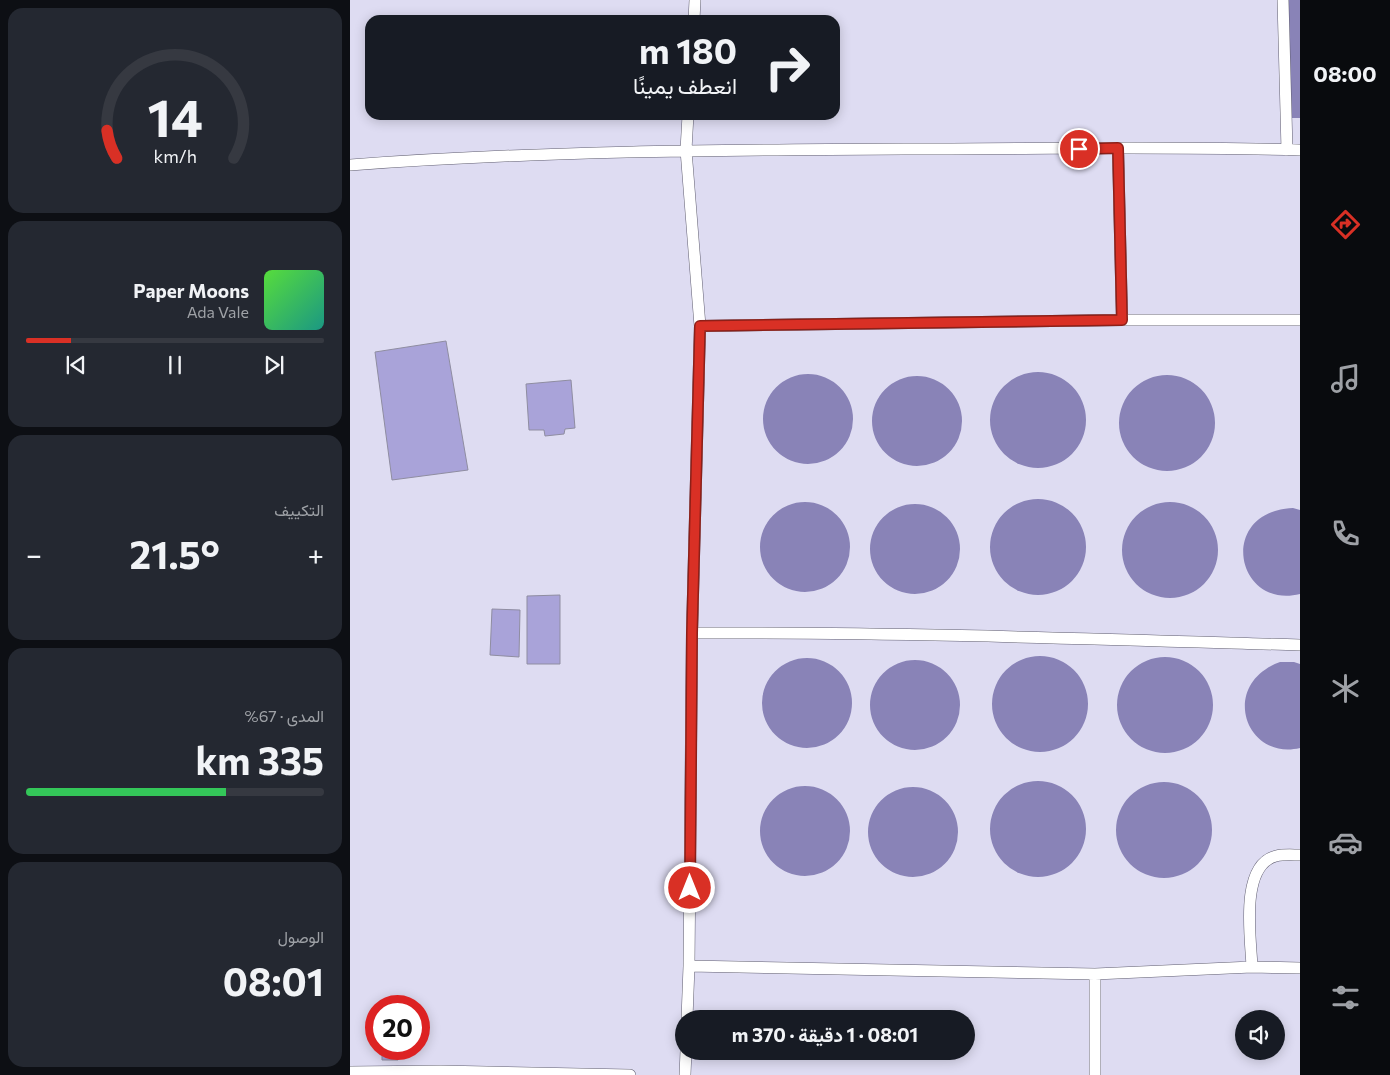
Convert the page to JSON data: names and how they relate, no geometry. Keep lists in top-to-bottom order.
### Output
{
  "page": {
    "tabs": "08:00",
    "turn": ["180 m", "انعطف يمينًا"],
    "song": ["Paper Moons", "Ada Vale"],
    "tile": [
      "التكييف",
      ["المدى · 67%", "335 km"],
      ["الوصول", "08:01"]
    ],
    "heat": ["−", "21.5°", "+"],
    "limit": "20",
    "trip": "08:01 · 1 دقيقة · 370 m",
    "gauge": ["14", "km/h"]
  }
}
